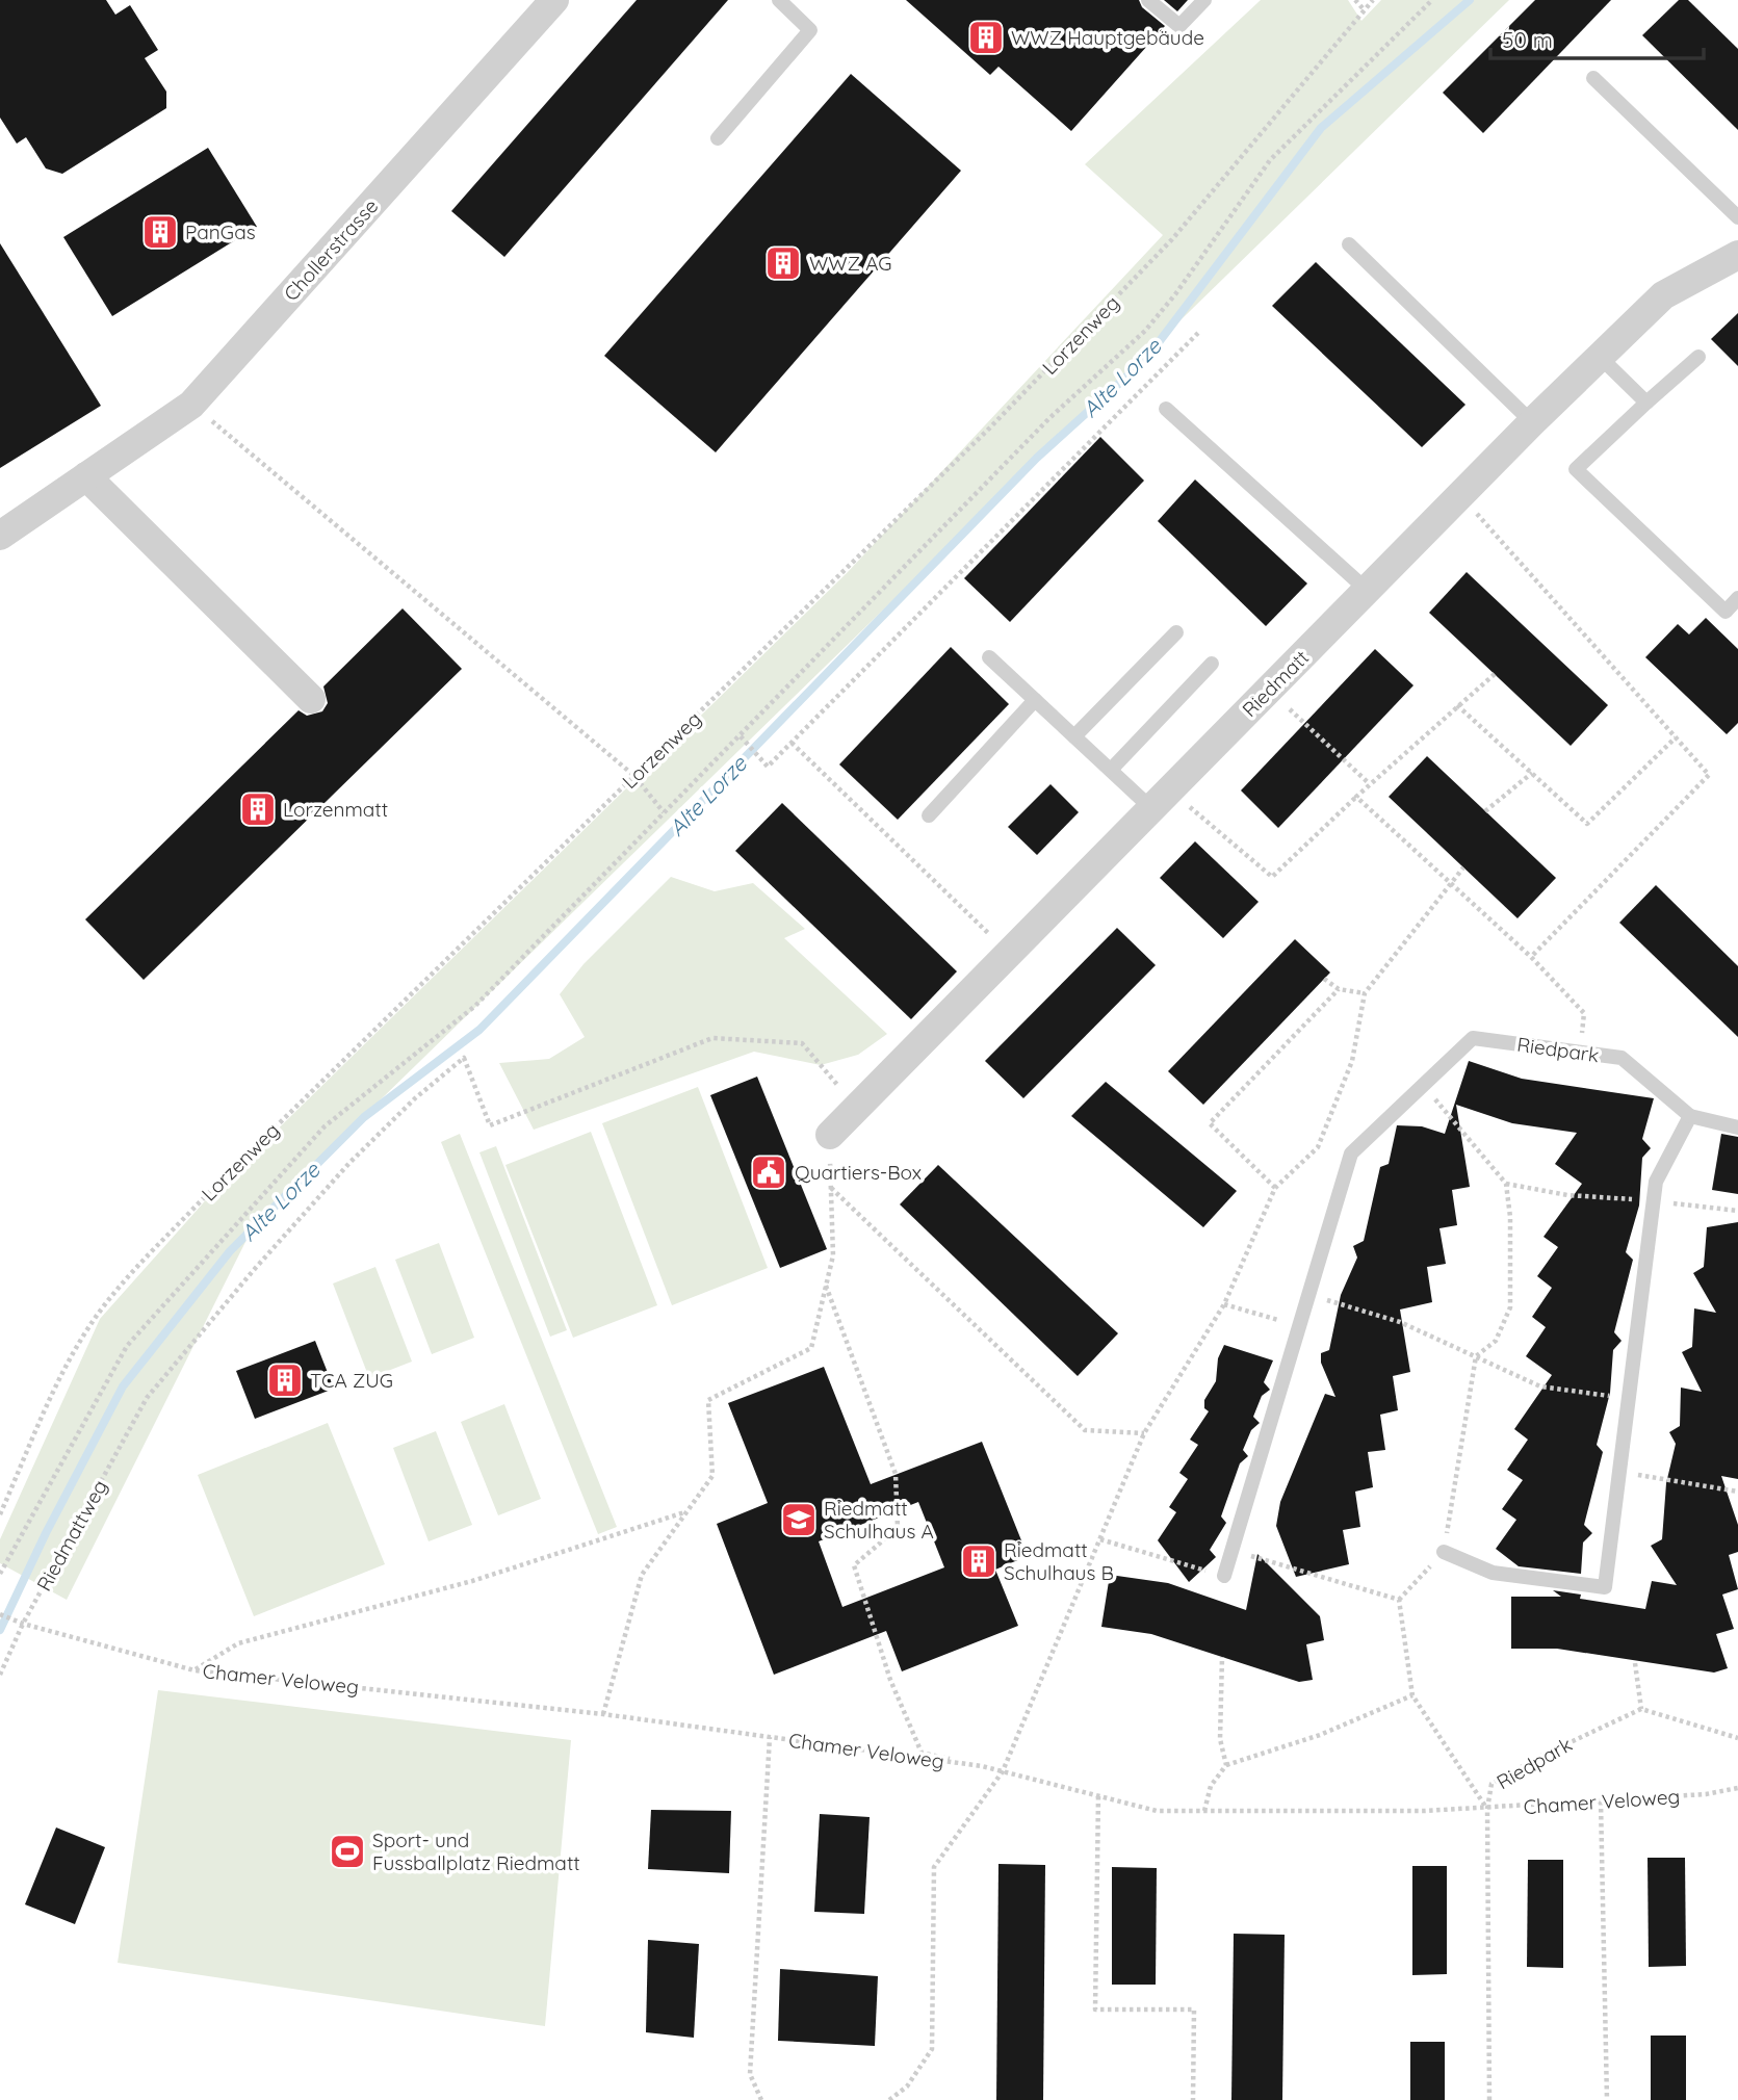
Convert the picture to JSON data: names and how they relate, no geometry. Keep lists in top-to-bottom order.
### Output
{
  "streets": {
    "street": ["Chollerstrasse", "Riedmatt"],
    "lane": ["Riedpark"],
    "path": ["Lorzenweg", "Riedmattweg", "Chamer Veloweg"]
  },
  "crossings": [
    ["Riedmatt", "Riedmattweg"],
    ["Riedpark", "Chamer Veloweg"],
    ["Riedmattweg", "Chamer Veloweg"]
  ],
  "water": ["Alte Lorze"],
  "places": {
    "building": [
      "WWZ Hauptgebäude",
      "PanGas",
      "WWZ AG",
      "Lorzenmatt",
      "TCA ZUG",
      "Riedmatt Schulhaus B"
    ],
    "public building": ["Quartiers-Box"],
    "school or university": ["Riedmatt Schulhaus A"],
    "sports": ["Sport- und Fussballplatz Riedmatt"]
  },
  "scale_bar": "50 m"
}
